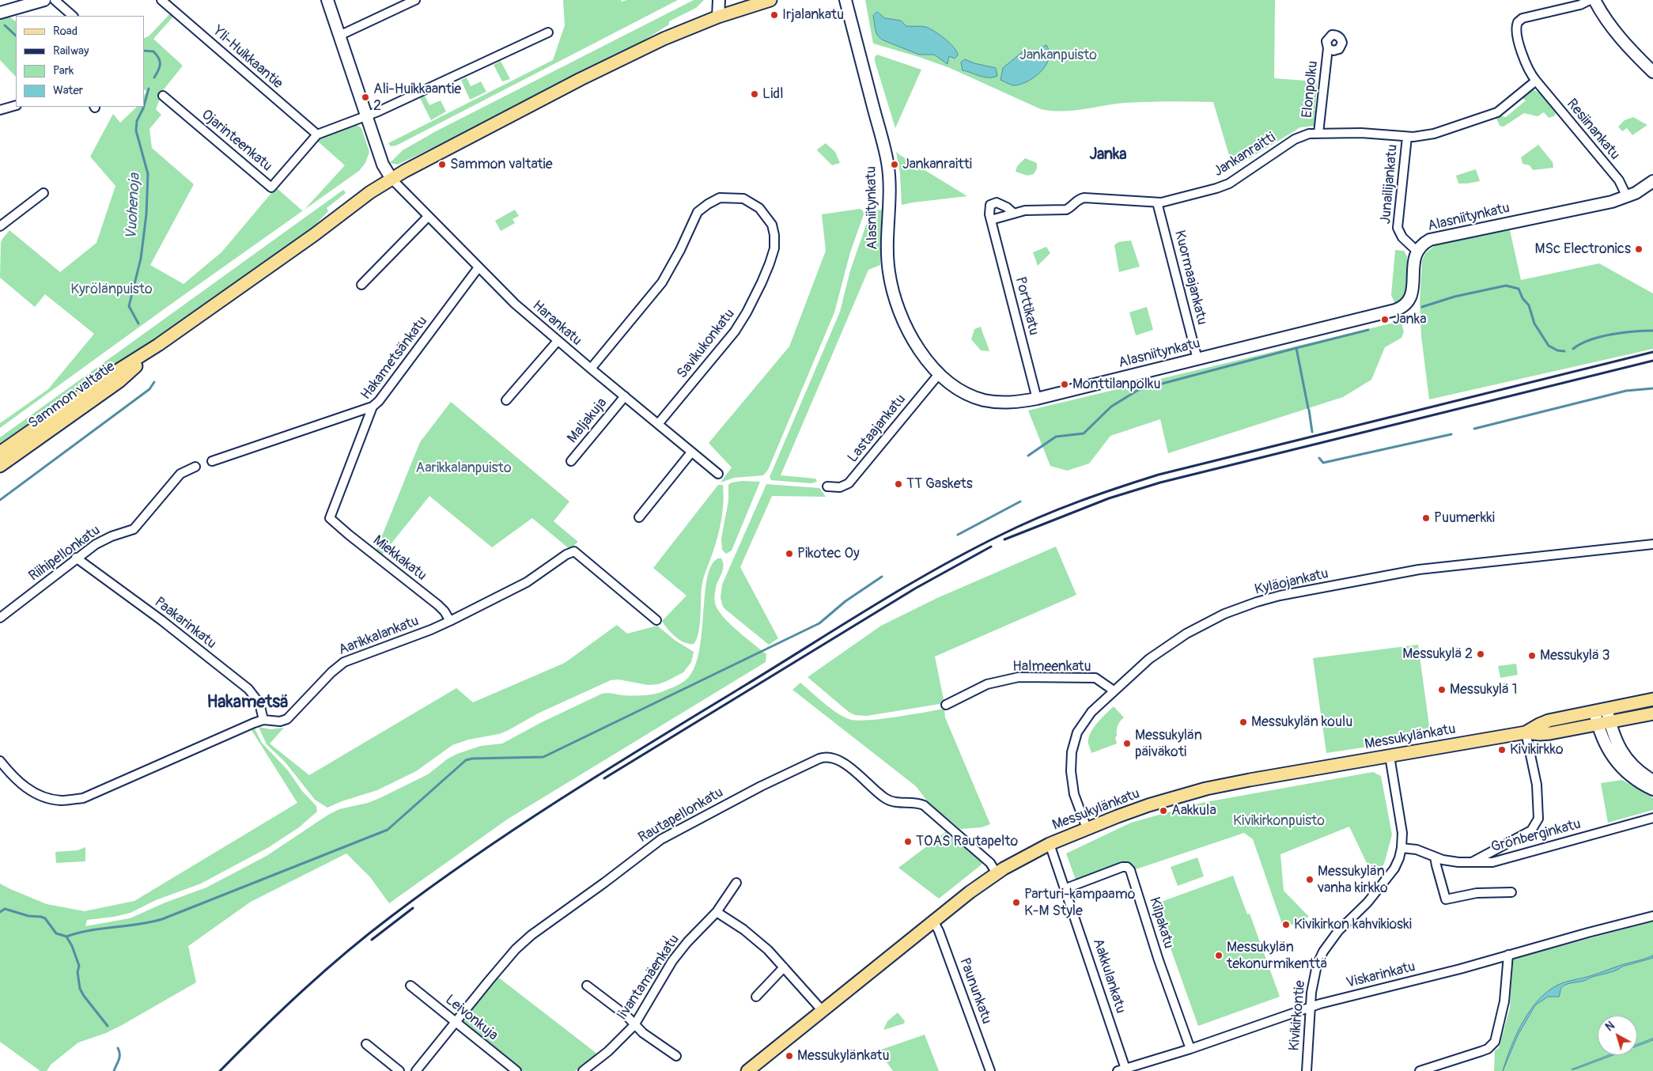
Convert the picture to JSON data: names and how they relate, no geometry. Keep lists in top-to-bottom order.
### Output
{
  "streets": {
    "main road": ["Sammon valtatie", "Messukylänkatu"],
    "street": [
      "Yli-Huikkaantie",
      "Elonpolku",
      "Resiinankatu",
      "Ojarinteenkatu",
      "Jankanraitti",
      "Junailijankatu",
      "Alasniitynkatu",
      "Kuormaajankatu",
      "Porttikatu",
      "Harankatu",
      "Savikukonkatu",
      "Hakametsänkatu",
      "Maljakuja",
      "Lastaajankatu",
      "Riihipellonkatu",
      "Miekkakatu",
      "Kyläojankatu",
      "Paakarinkatu",
      "Aarikkalankatu",
      "Halmeenkatu",
      "Rautapellonkatu",
      "Grönberginkatu",
      "Kilpakatu",
      "Viskarinkatu",
      "Aakkulankatu",
      "Iivantamäenkatu",
      "Paununkatu",
      "Kivikirkontie",
      "Leivonkuja"
    ]
  },
  "crossings": [
    ["Yli-Huikkaantie", "Ojarinteenkatu"],
    ["Elonpolku", "Jankanraitti"],
    ["Resiinankatu", "Jankanraitti"],
    ["Resiinankatu", "Alasniitynkatu"],
    ["Jankanraitti", "Junailijankatu"],
    ["Jankanraitti", "Kuormaajankatu"],
    ["Jankanraitti", "Porttikatu"],
    ["Junailijankatu", "Alasniitynkatu"],
    ["Alasniitynkatu", "Kuormaajankatu"],
    ["Alasniitynkatu", "Porttikatu"],
    ["Alasniitynkatu", "Lastaajankatu"],
    ["Harankatu", "Savikukonkatu"],
    ["Harankatu", "Hakametsänkatu"],
    ["Harankatu", "Sammon valtatie"],
    ["Harankatu", "Maljakuja"],
    ["Hakametsänkatu", "Miekkakatu"],
    ["Riihipellonkatu", "Paakarinkatu"],
    ["Miekkakatu", "Aarikkalankatu"],
    ["Kyläojankatu", "Halmeenkatu"],
    ["Kyläojankatu", "Messukylänkatu"],
    ["Paakarinkatu", "Aarikkalankatu"],
    ["Messukylänkatu", "Rautapellonkatu"],
    ["Messukylänkatu", "Aakkulankatu"],
    ["Messukylänkatu", "Paununkatu"],
    ["Messukylänkatu", "Kivikirkontie"],
    ["Rautapellonkatu", "Leivonkuja"],
    ["Grönberginkatu", "Kivikirkontie"],
    ["Kilpakatu", "Viskarinkatu"],
    ["Kilpakatu", "Aakkulankatu"],
    ["Viskarinkatu", "Aakkulankatu"],
    ["Viskarinkatu", "Kivikirkontie"]
  ],
  "districts": ["Janka", "Hakametsä"],
  "water": ["Vuohenoja"],
  "parks": [
    "Jankanpuisto",
    "Kyrölänpuisto",
    "Aarikkalanpuisto",
    "Kivikirkonpuisto"
  ],
  "places": [
    "Irjalankatu",
    "Lidl",
    "Ali-Huikkaantie 2",
    "Sammon valtatie",
    "Jankanraitti",
    "MSc Electronics",
    "Janka",
    "Monttilanpolku",
    "TT Gaskets",
    "Puumerkki",
    "Pikotec Oy",
    "Messukylä 2",
    "Messukylä 3",
    "Messukylä 1",
    "Messukylän koulu",
    "Messukylän päiväkoti",
    "Kivikirkko",
    "Aakkula",
    "TOAS Rautapelto",
    "Messukylän vanha kirkko",
    "Parturi-kampaamo K-M Style",
    "Kivikirkon kahvikioski",
    "Messukylän tekonurmikenttä",
    "Messukylänkatu"
  ],
  "legend": [
    "Road",
    "Railway",
    "Park",
    "Water"
  ],
  "north": "top left"
}
